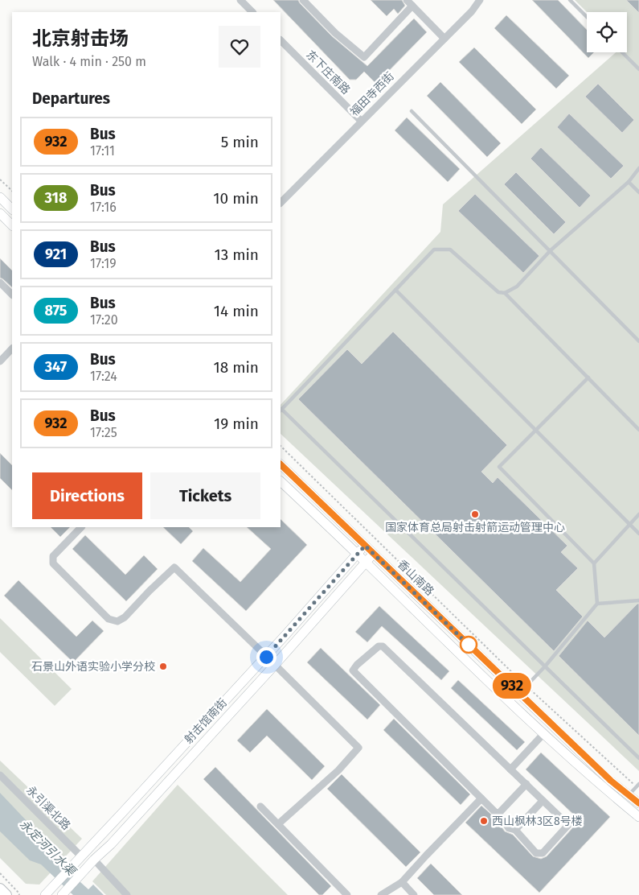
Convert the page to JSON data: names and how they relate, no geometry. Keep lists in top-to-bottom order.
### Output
{
  "streets": {
    "main road": ["香山南路", "射击馆南街"],
    "street": ["东下庄南路", "福田寺西街", "永引渠北路"]
  },
  "crossings": [
    ["东下庄南路", "福田寺西街"],
    ["香山南路", "射击馆南街"],
    ["射击馆南街", "永引渠北路"]
  ],
  "water": ["永定河引水渠"],
  "places": ["国家体育总局射击射箭运动管理中心", "石景山外语实验小学分校", "西山枫林3区8号楼"],
  "lines": ["bus line 932"],
  "page": {
    "on_map": "932",
    "heading": [
      ["北京射击场", "Walk · 4 min · 250 m"],
      "Departures"
    ],
    "list": [
      {
        "mark": "932",
        "name": "Bus",
        "note": "17:11",
        "value": "5 min"
      },
      {
        "mark": "318",
        "name": "Bus",
        "note": "17:16",
        "value": "10 min"
      },
      {
        "mark": "921",
        "name": "Bus",
        "note": "17:19",
        "value": "13 min"
      },
      {
        "mark": "875",
        "name": "Bus",
        "note": "17:20",
        "value": "14 min"
      },
      {
        "mark": "347",
        "name": "Bus",
        "note": "17:24",
        "value": "18 min"
      },
      {
        "mark": "932",
        "name": "Bus",
        "note": "17:25",
        "value": "19 min"
      }
    ],
    "buttons": ["Directions", "Tickets"]
  }
}
